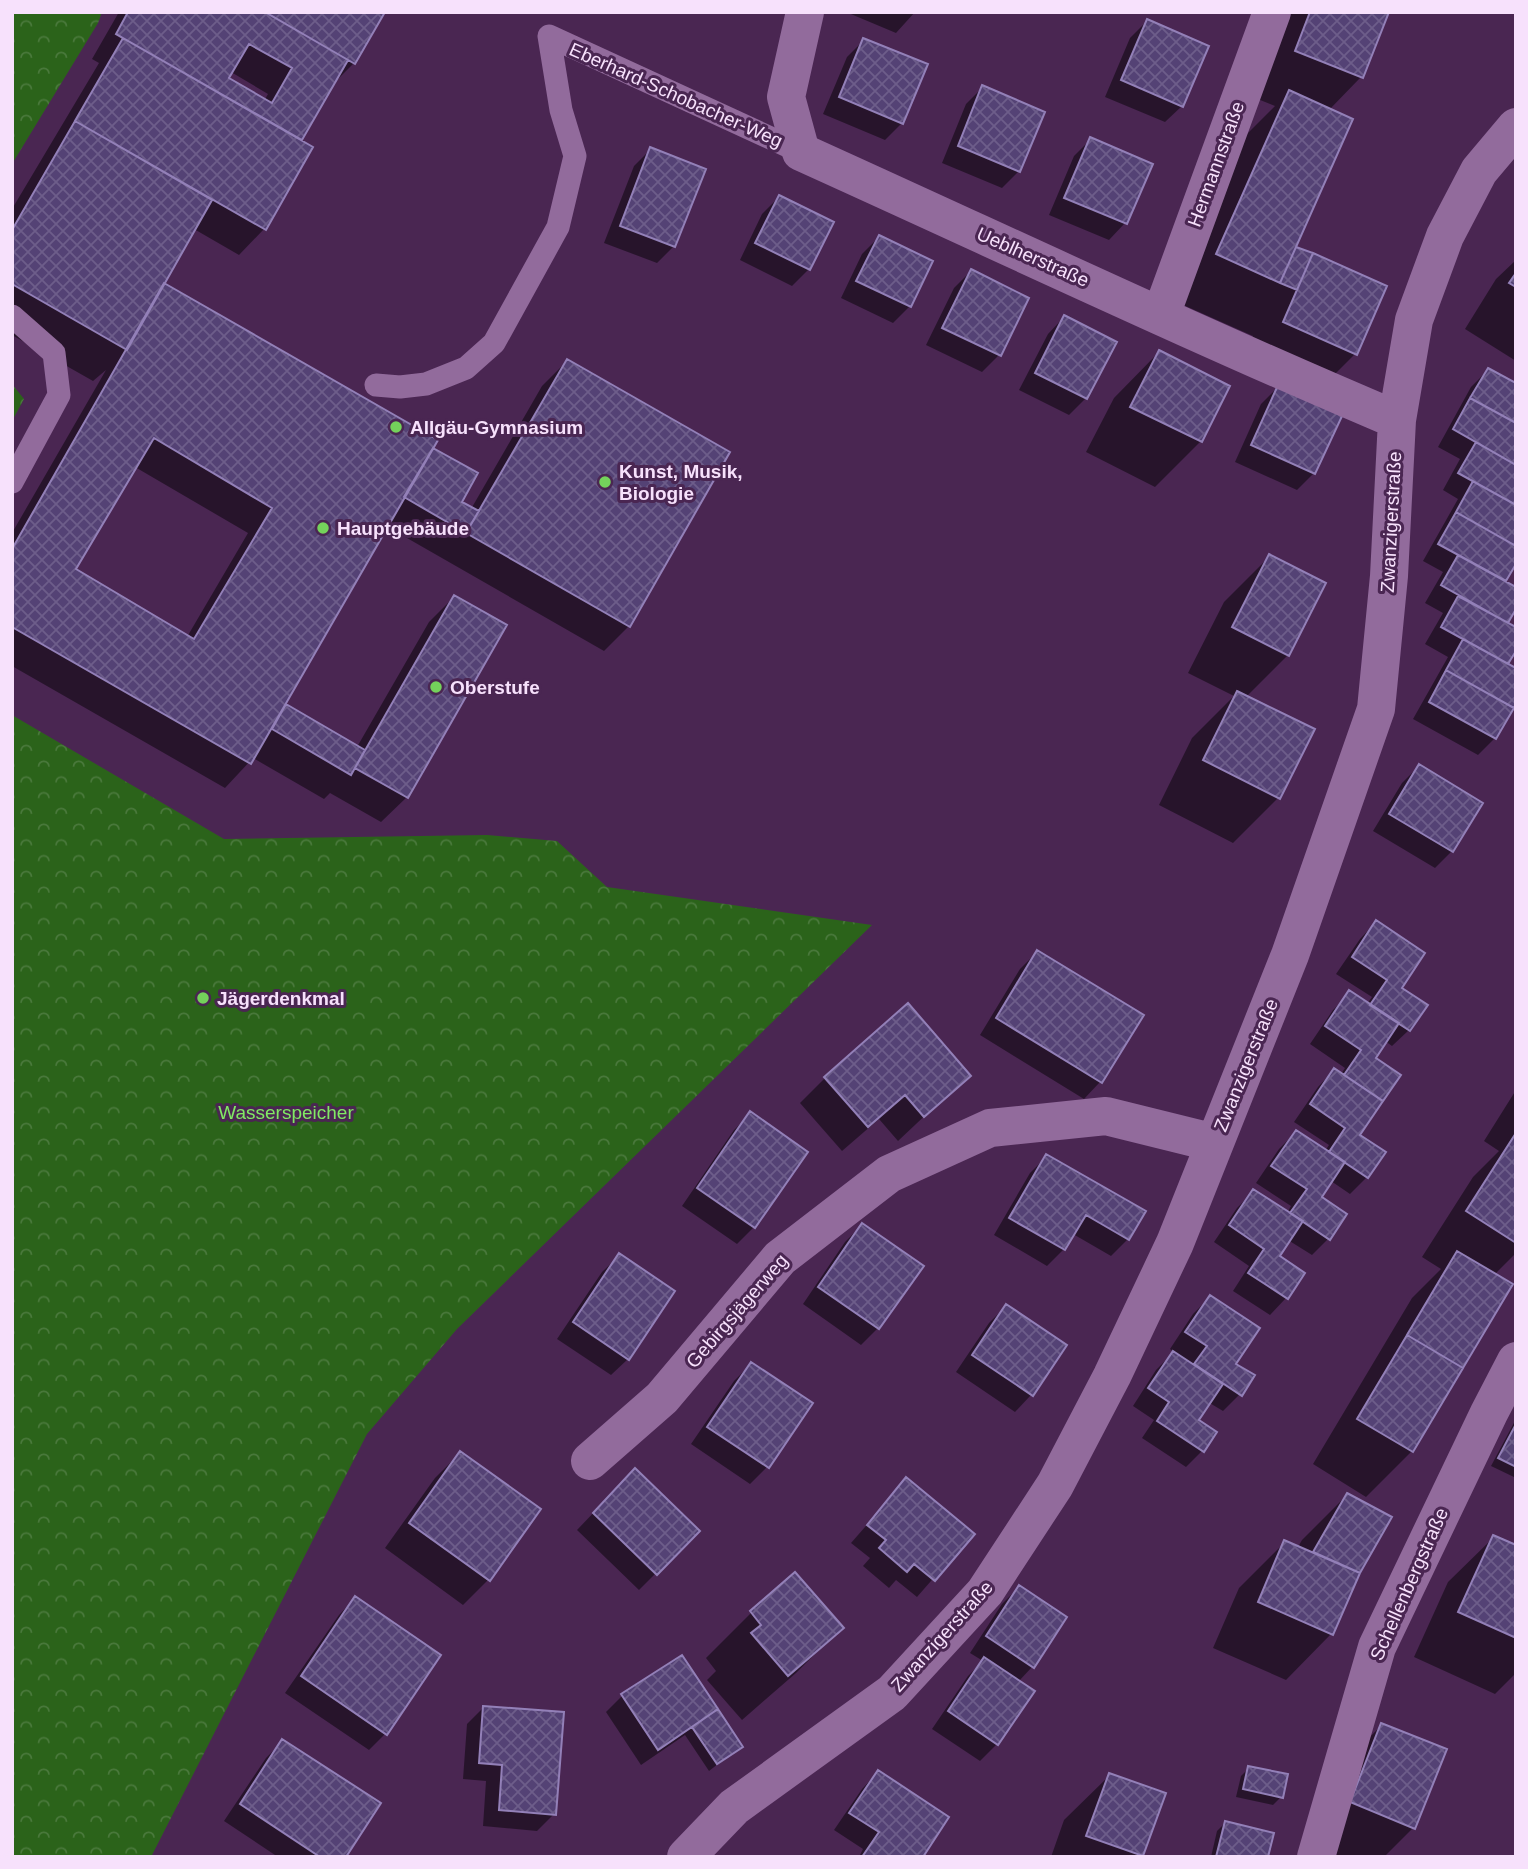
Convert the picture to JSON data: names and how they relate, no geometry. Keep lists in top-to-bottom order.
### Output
{
  "streets": {
    "street": [
      "Hermannstraße",
      "Ueblherstraße",
      "Zwanzigerstraße",
      "Gebirgsjägerweg",
      "Schellenbergstraße"
    ],
    "lane": ["Eberhard-Schobacher-Weg"]
  },
  "crossings": [
    ["Eberhard-Schobacher-Weg", "Ueblherstraße"],
    ["Hermannstraße", "Ueblherstraße"],
    ["Ueblherstraße", "Zwanzigerstraße"],
    ["Zwanzigerstraße", "Gebirgsjägerweg"]
  ],
  "parks": ["Wasserspeicher"],
  "places": [
    "Allgäu-Gymnasium",
    "Kunst, Musik, Biologie",
    "Hauptgebäude",
    "Oberstufe",
    "Jägerdenkmal"
  ]
}
